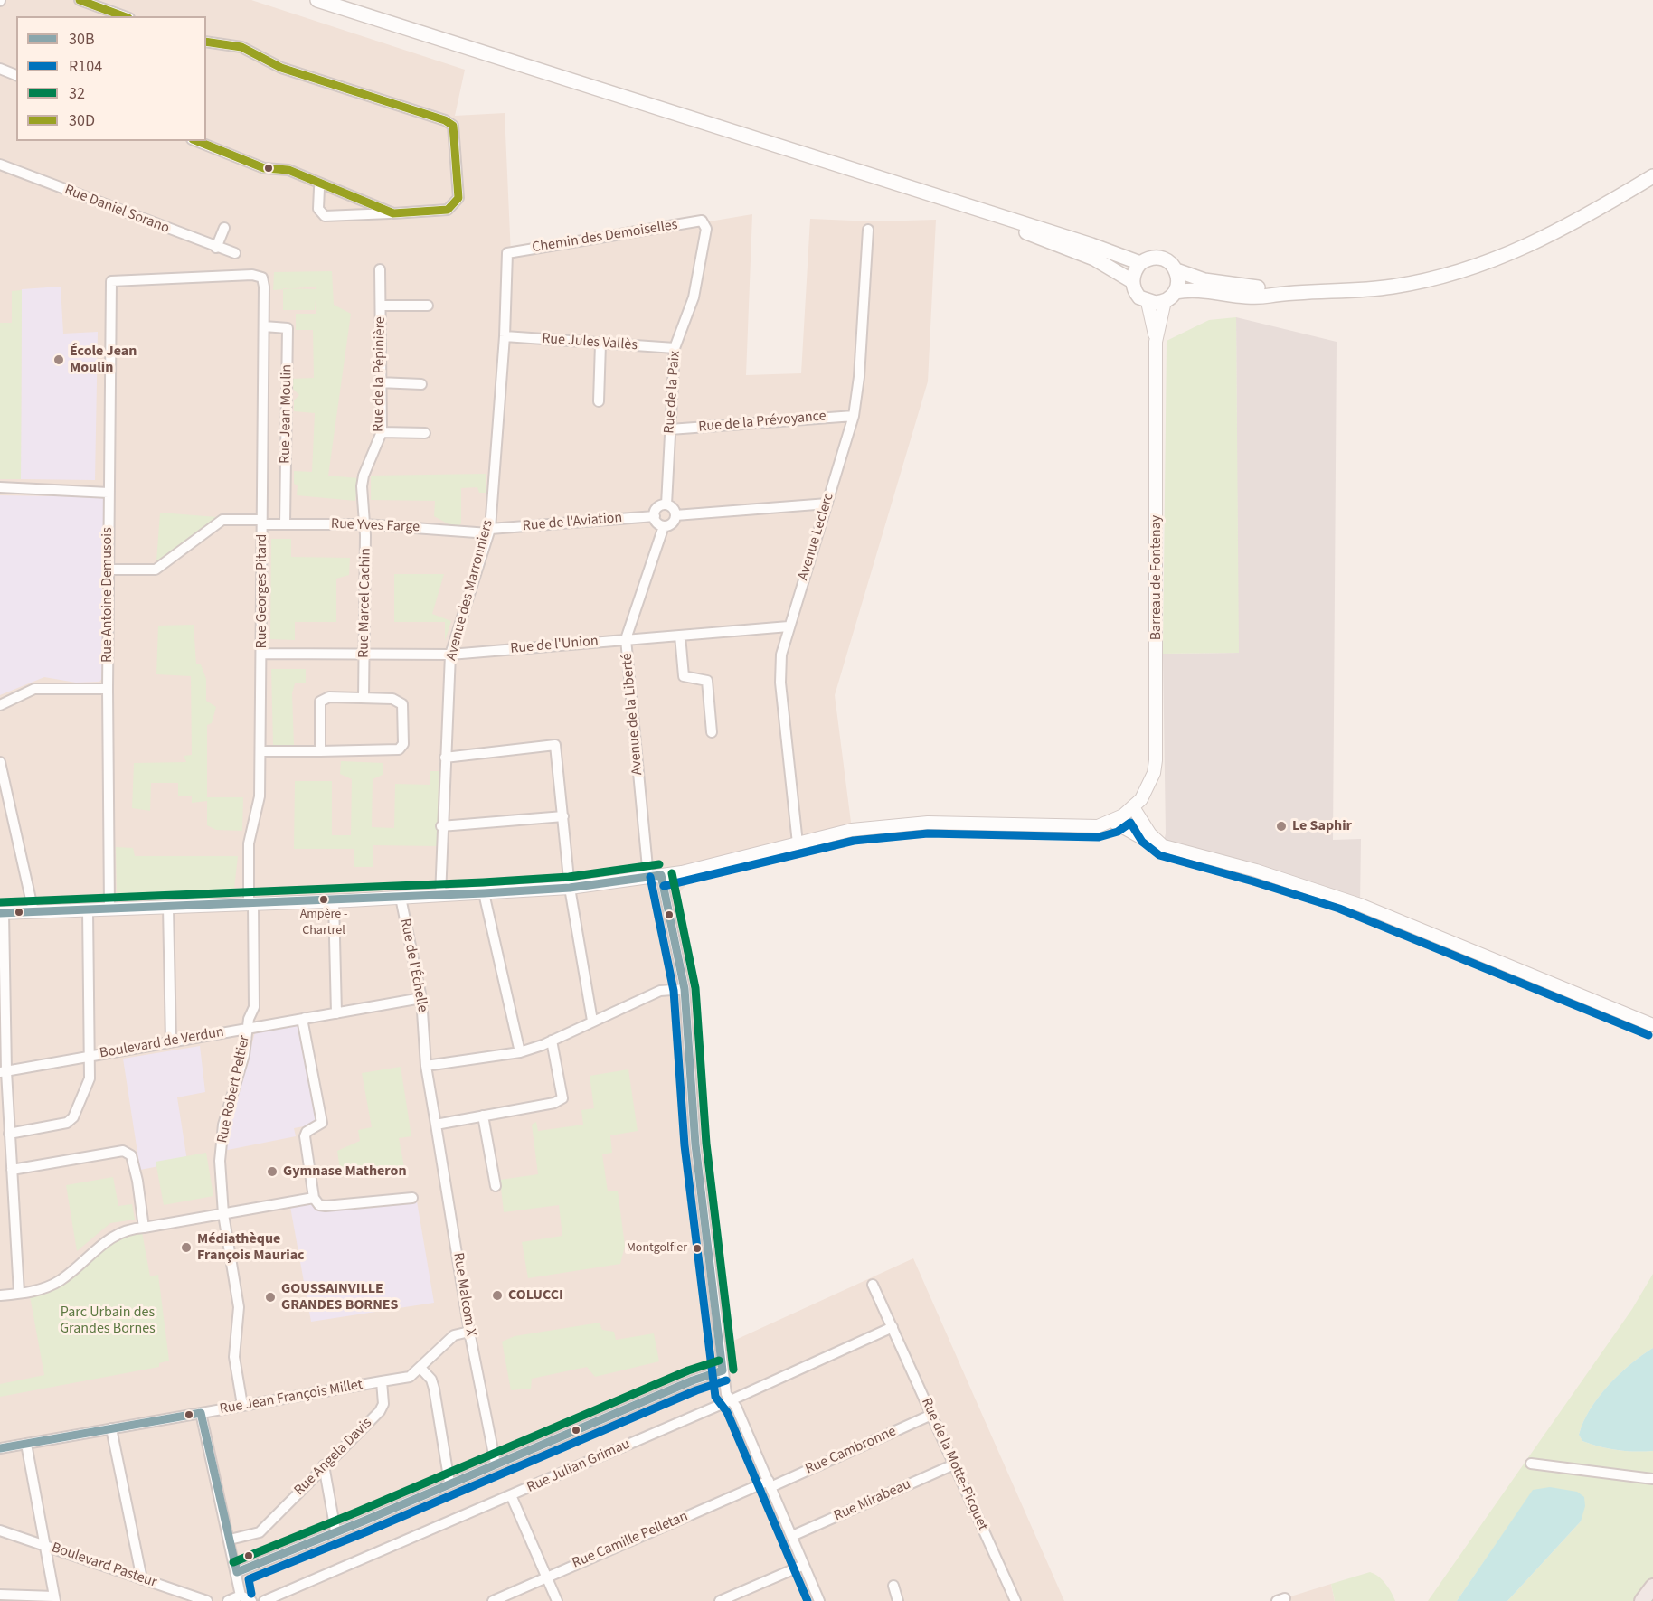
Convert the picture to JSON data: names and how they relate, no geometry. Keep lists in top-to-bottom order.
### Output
{
  "streets": {
    "street": [
      "Rue Daniel Sorano",
      "Chemin des Demoiselles",
      "Rue Jules Vallès",
      "Rue de la Pépinière",
      "Rue de la Paix",
      "Rue Jean Moulin",
      "Rue de la Prévoyance",
      "Rue de l'Aviation",
      "Rue Yves Farge",
      "Avenue Leclerc",
      "Barreau de Fontenay",
      "Avenue des Marronniers",
      "Rue Georges Pitard",
      "Rue Antoine Demusois",
      "Rue Marcel Cachin",
      "Rue de l'Union",
      "Avenue de la Liberté",
      "Rue de l'Échelle",
      "Boulevard de Verdun",
      "Rue Robert Peltier",
      "Rue Malcom X",
      "Rue Jean François Millet",
      "Rue Cambronne",
      "Rue Angela Davis",
      "Rue de la Motte-Picquet",
      "Rue Julian Grimau",
      "Rue Mirabeau",
      "Rue Camille Pelletan",
      "Boulevard Pasteur"
    ]
  },
  "crossings": [
    ["Chemin des Demoiselles", "Rue de la Paix"],
    ["Chemin des Demoiselles", "Avenue des Marronniers"],
    ["Rue Jules Vallès", "Rue de la Paix"],
    ["Rue Jules Vallès", "Avenue des Marronniers"],
    ["Rue de la Pépinière", "Rue Marcel Cachin"],
    ["Rue de la Paix", "Rue de la Prévoyance"],
    ["Rue de la Paix", "Rue de l'Aviation"],
    ["Rue de la Paix", "Avenue de la Liberté"],
    ["Rue Jean Moulin", "Rue Yves Farge"],
    ["Rue Jean Moulin", "Rue Georges Pitard"],
    ["Rue de la Prévoyance", "Avenue Leclerc"],
    ["Rue de l'Aviation", "Rue Yves Farge"],
    ["Rue de l'Aviation", "Avenue des Marronniers"],
    ["Rue de l'Aviation", "Avenue de la Liberté"],
    ["Rue Yves Farge", "Avenue des Marronniers"],
    ["Rue Yves Farge", "Rue Georges Pitard"],
    ["Rue Yves Farge", "Rue Antoine Demusois"],
    ["Rue Yves Farge", "Rue Marcel Cachin"],
    ["Avenue Leclerc", "Rue de l'Union"],
    ["Avenue des Marronniers", "Rue de l'Union"],
    ["Rue Georges Pitard", "Rue Antoine Demusois"],
    ["Rue Georges Pitard", "Rue de l'Union"],
    ["Rue Georges Pitard", "Rue Robert Peltier"],
    ["Rue Marcel Cachin", "Rue de l'Union"],
    ["Rue de l'Union", "Avenue de la Liberté"],
    ["Rue de l'Échelle", "Boulevard de Verdun"],
    ["Rue de l'Échelle", "Rue Malcom X"],
    ["Boulevard de Verdun", "Rue Robert Peltier"],
    ["Rue Robert Peltier", "Rue Jean François Millet"],
    ["Rue Jean François Millet", "Rue Angela Davis"],
    ["Rue Cambronne", "Rue de la Motte-Picquet"],
    ["Rue Cambronne", "Rue Camille Pelletan"],
    ["Rue de la Motte-Picquet", "Rue Julian Grimau"],
    ["Rue de la Motte-Picquet", "Rue Mirabeau"]
  ],
  "parks": ["Parc Urbain des Grandes Bornes"],
  "places": [
    "École Jean Moulin",
    "Le Saphir",
    "Ampère - Chartrel",
    "Gymnase Matheron",
    "Médiathèque François Mauriac",
    "Montgolfier",
    "COLUCCI",
    "GOUSSAINVILLE GRANDES BORNES"
  ],
  "lines": [
    "transit line 30D",
    "transit line R104",
    "transit line 32",
    "transit line 30B"
  ],
  "legend": [
    "30B",
    "R104",
    "32",
    "30D"
  ]
}
